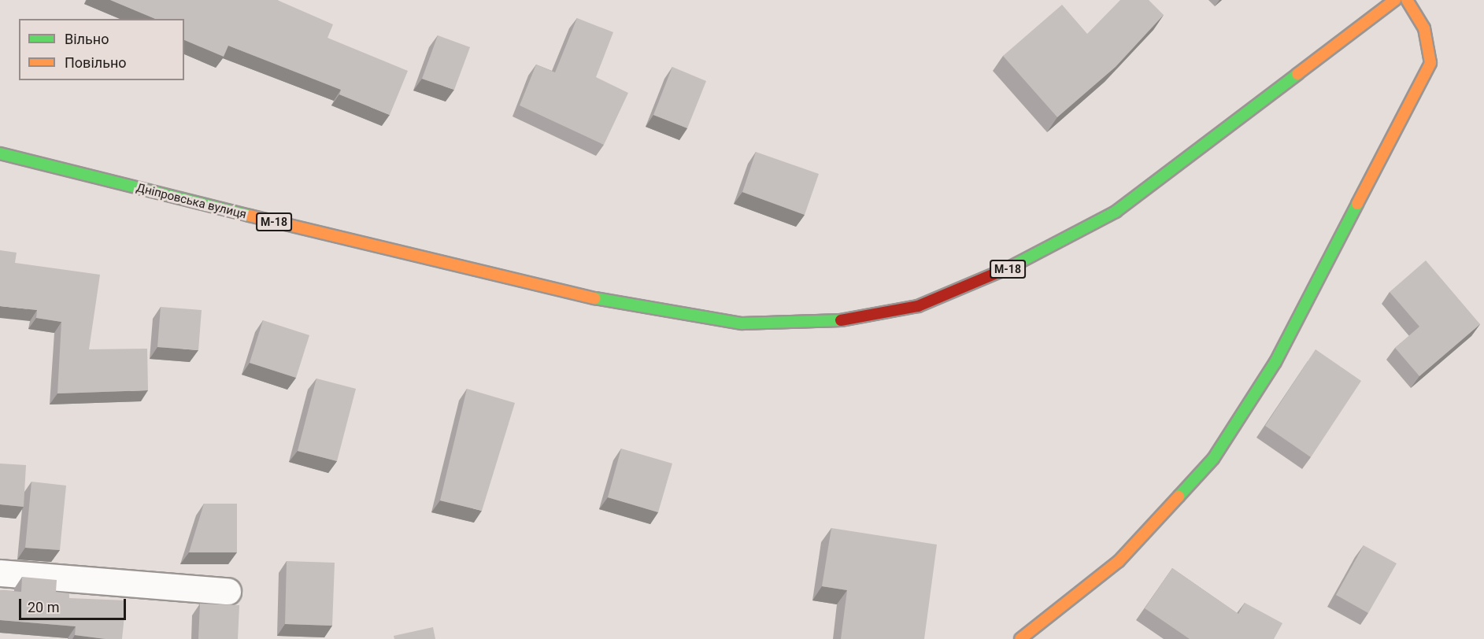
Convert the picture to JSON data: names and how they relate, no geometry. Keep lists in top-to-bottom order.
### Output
{
  "streets": {
    "main road": ["Дніпровська вулиця", "М-18"]
  },
  "legend": ["Вільно", "Повільно"],
  "scale_bar": "20 m"
}
